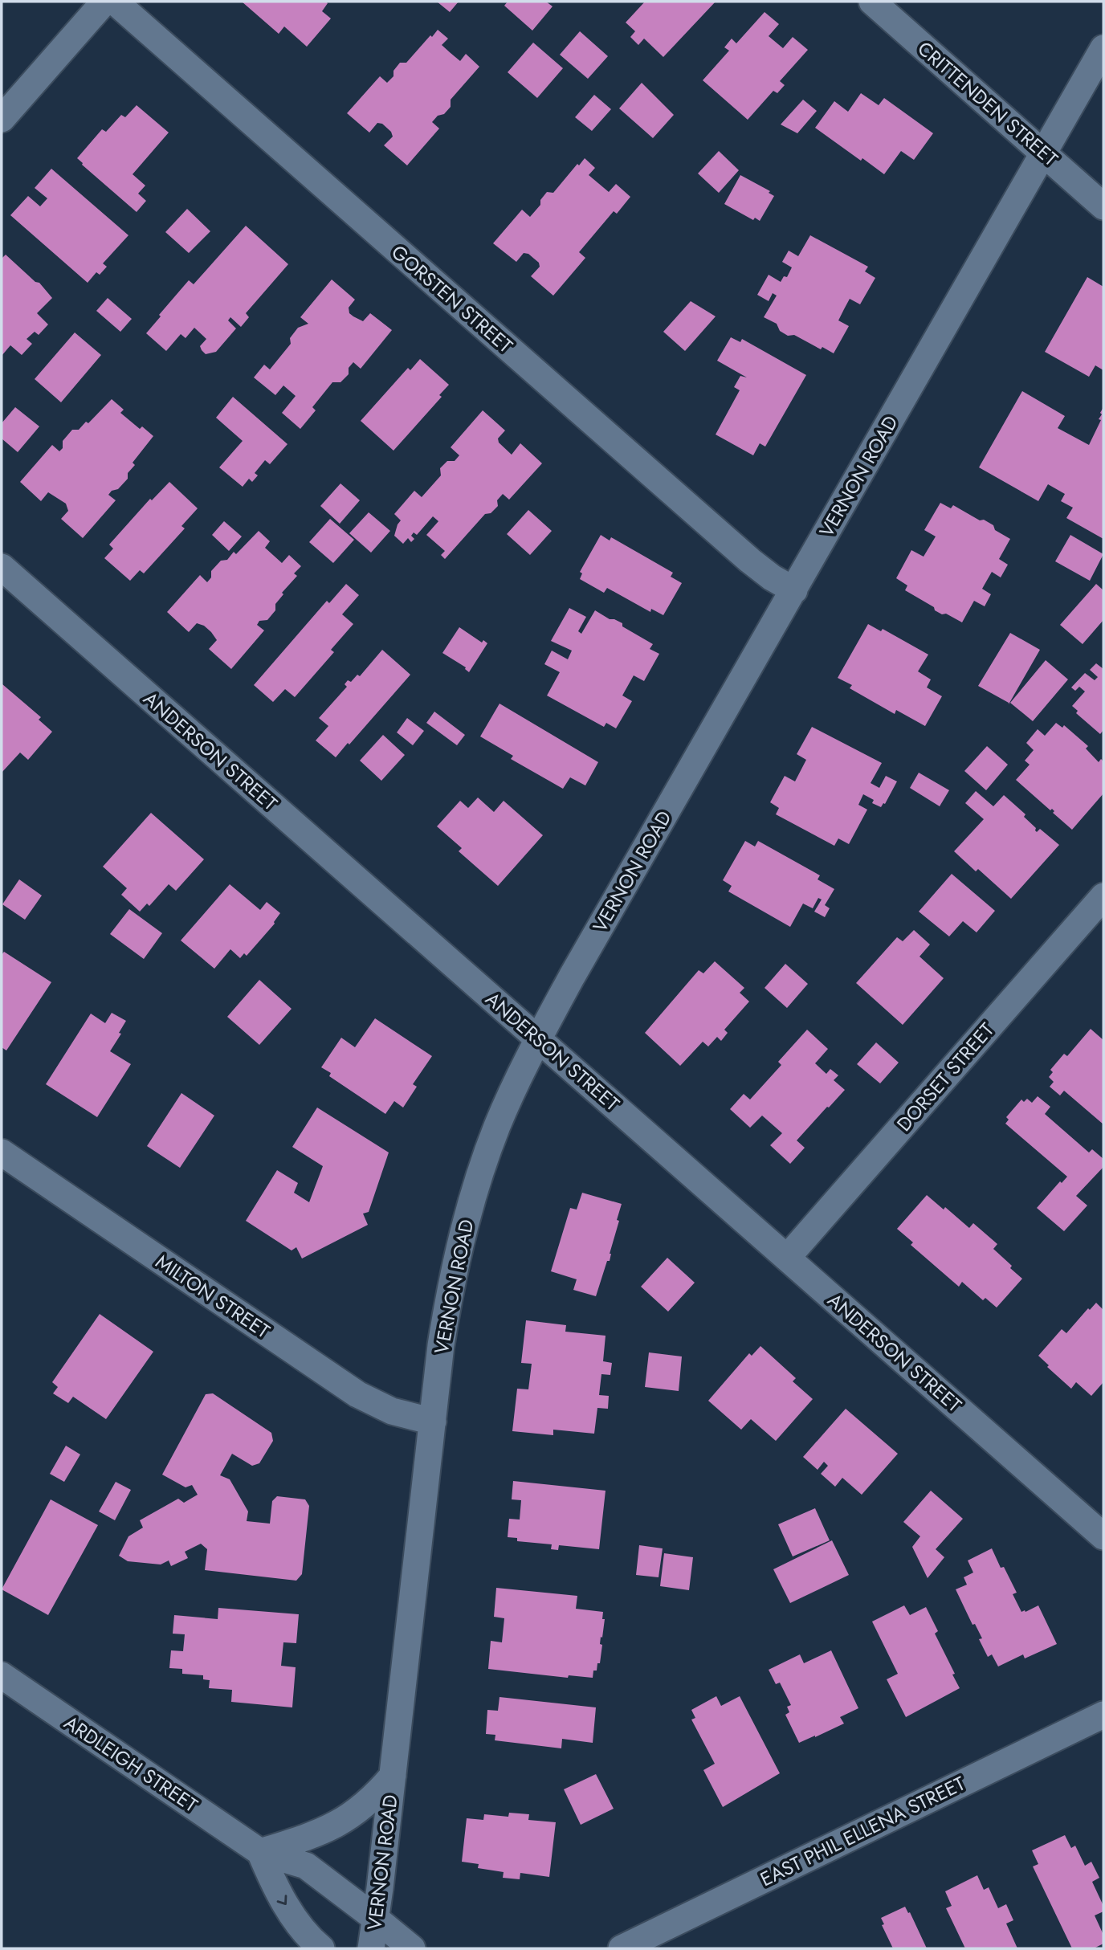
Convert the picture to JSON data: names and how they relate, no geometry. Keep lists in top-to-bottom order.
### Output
{
  "streets": {
    "street": [
      "CRITTENDEN STREET",
      "GORSTEN STREET",
      "VERNON ROAD",
      "ANDERSON STREET",
      "DORSET STREET",
      "MILTON STREET",
      "ARDLEIGH STREET",
      "EAST PHIL ELLENA STREET"
    ]
  },
  "crossings": [
    ["CRITTENDEN STREET", "VERNON ROAD"],
    ["GORSTEN STREET", "VERNON ROAD"],
    ["VERNON ROAD", "ANDERSON STREET"],
    ["VERNON ROAD", "MILTON STREET"],
    ["VERNON ROAD", "ARDLEIGH STREET"],
    ["ANDERSON STREET", "DORSET STREET"]
  ]
}
